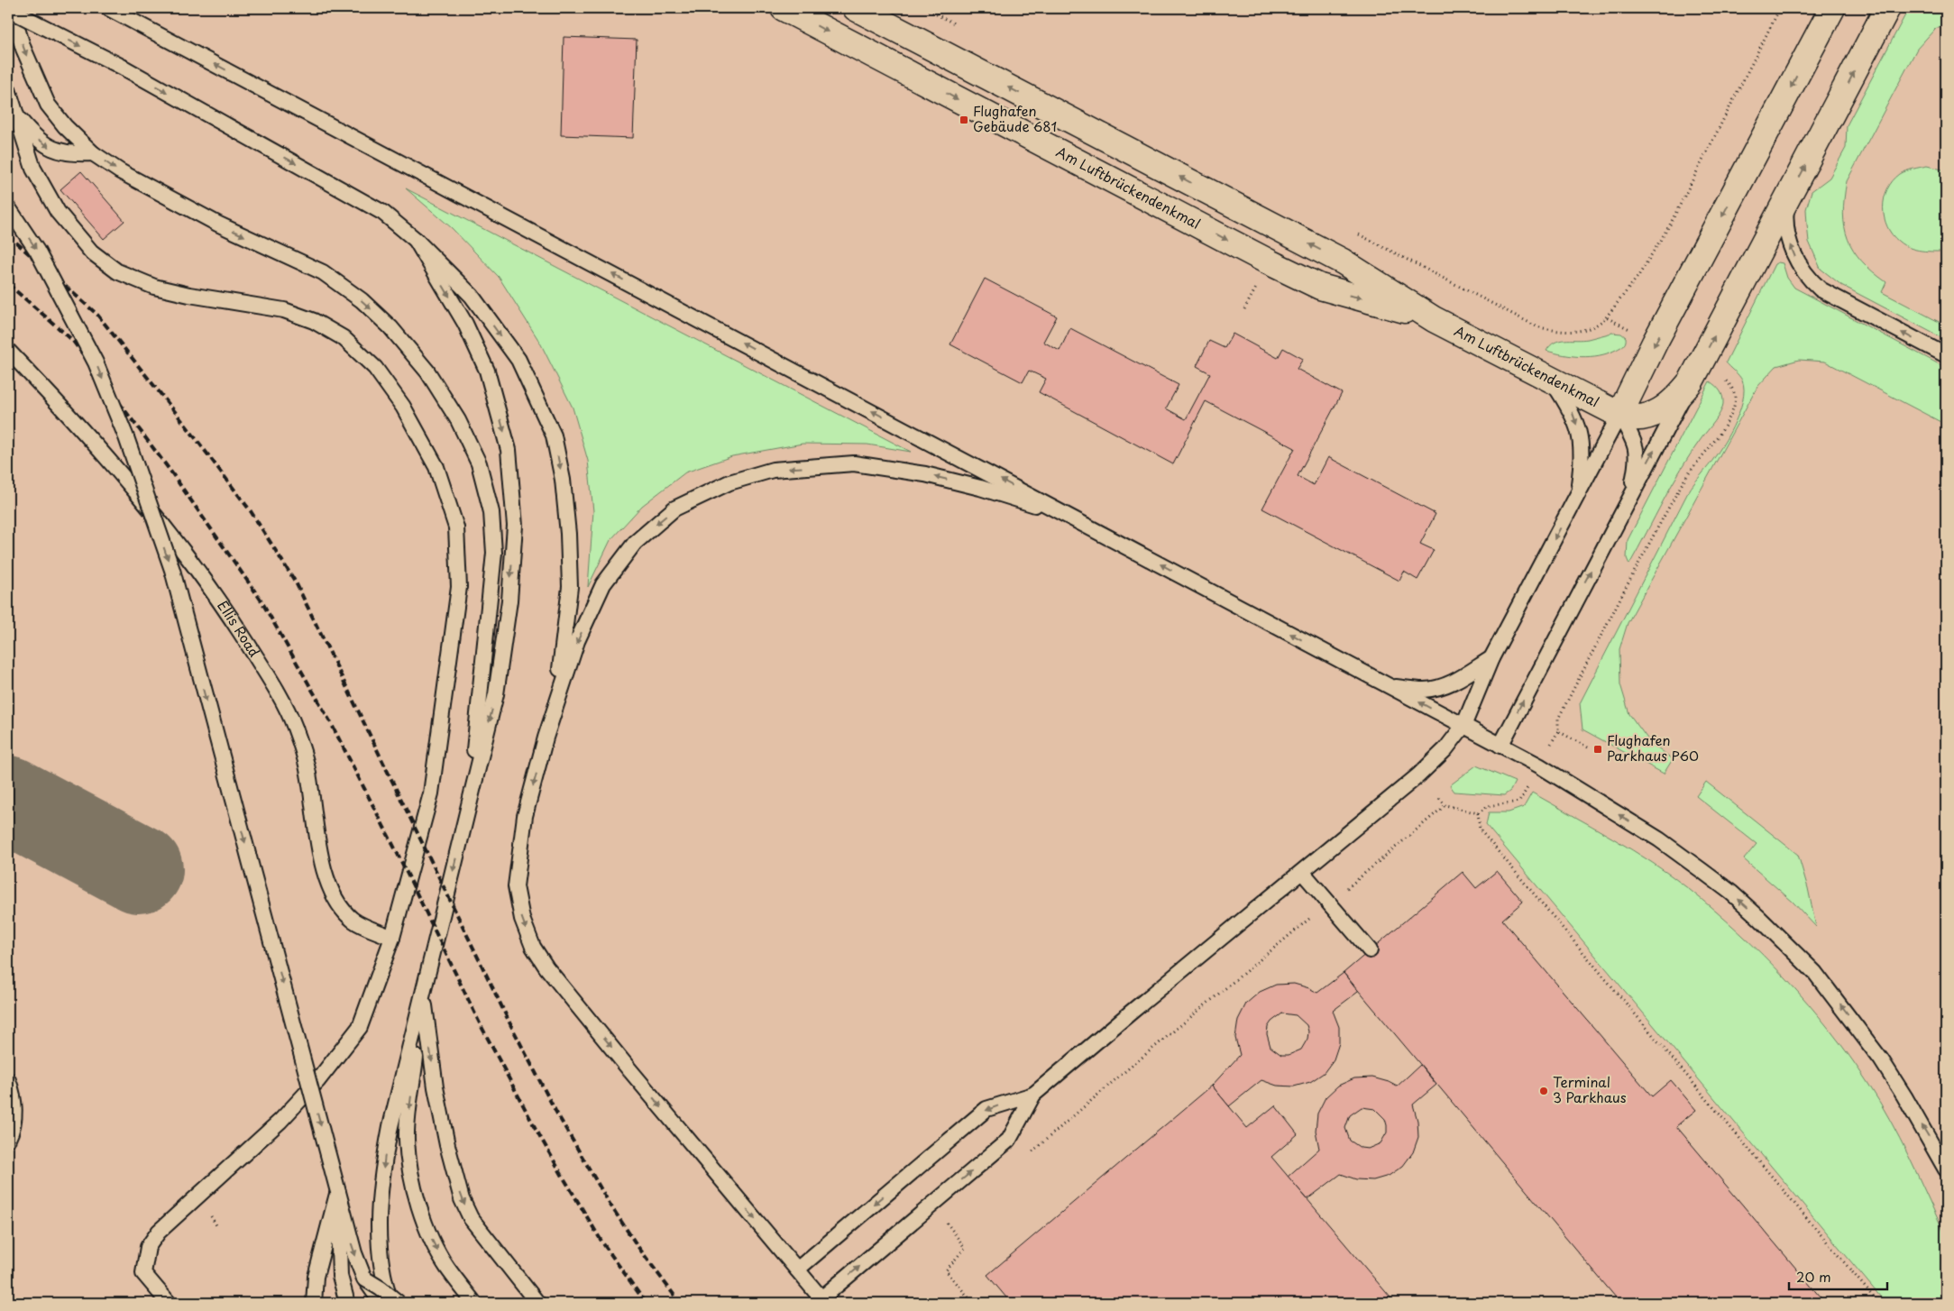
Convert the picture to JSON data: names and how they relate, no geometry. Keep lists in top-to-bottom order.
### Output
{
  "streets": {
    "street": ["Am Luftbrückendenkmal"],
    "lane": ["Ellis Road"]
  },
  "places": {
    "transit": ["Flughafen Gebäude 681", "Flughafen Parkhaus P60"],
    "other": ["Terminal 3 Parkhaus"]
  },
  "scale_bar": "20 m"
}
